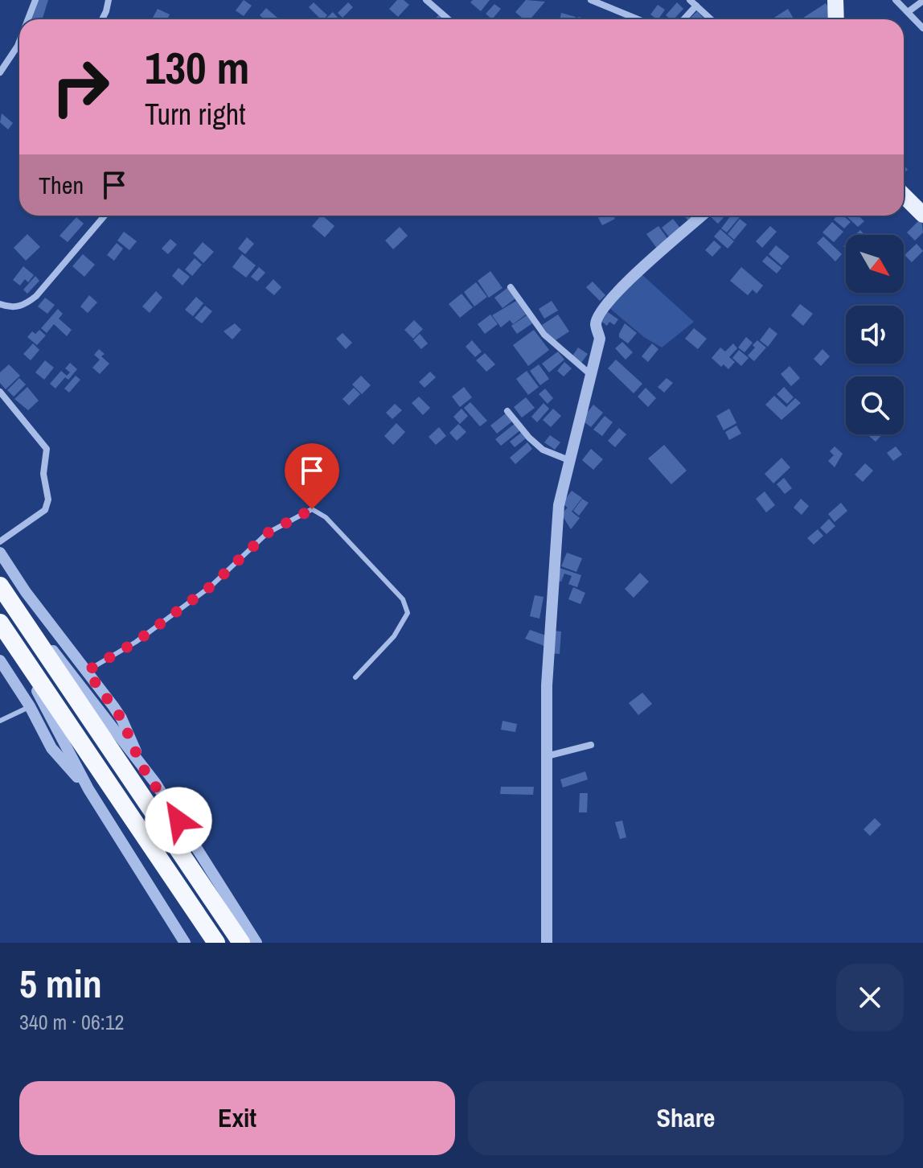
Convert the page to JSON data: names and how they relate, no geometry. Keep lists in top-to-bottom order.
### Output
{
  "north": "bottom right",
  "page": {
    "turn": ["130 m", "Turn right"],
    "then": "Then",
    "heading": ["5 min", "340 m · 06:12"],
    "buttons": ["Exit", "Share"]
  }
}
